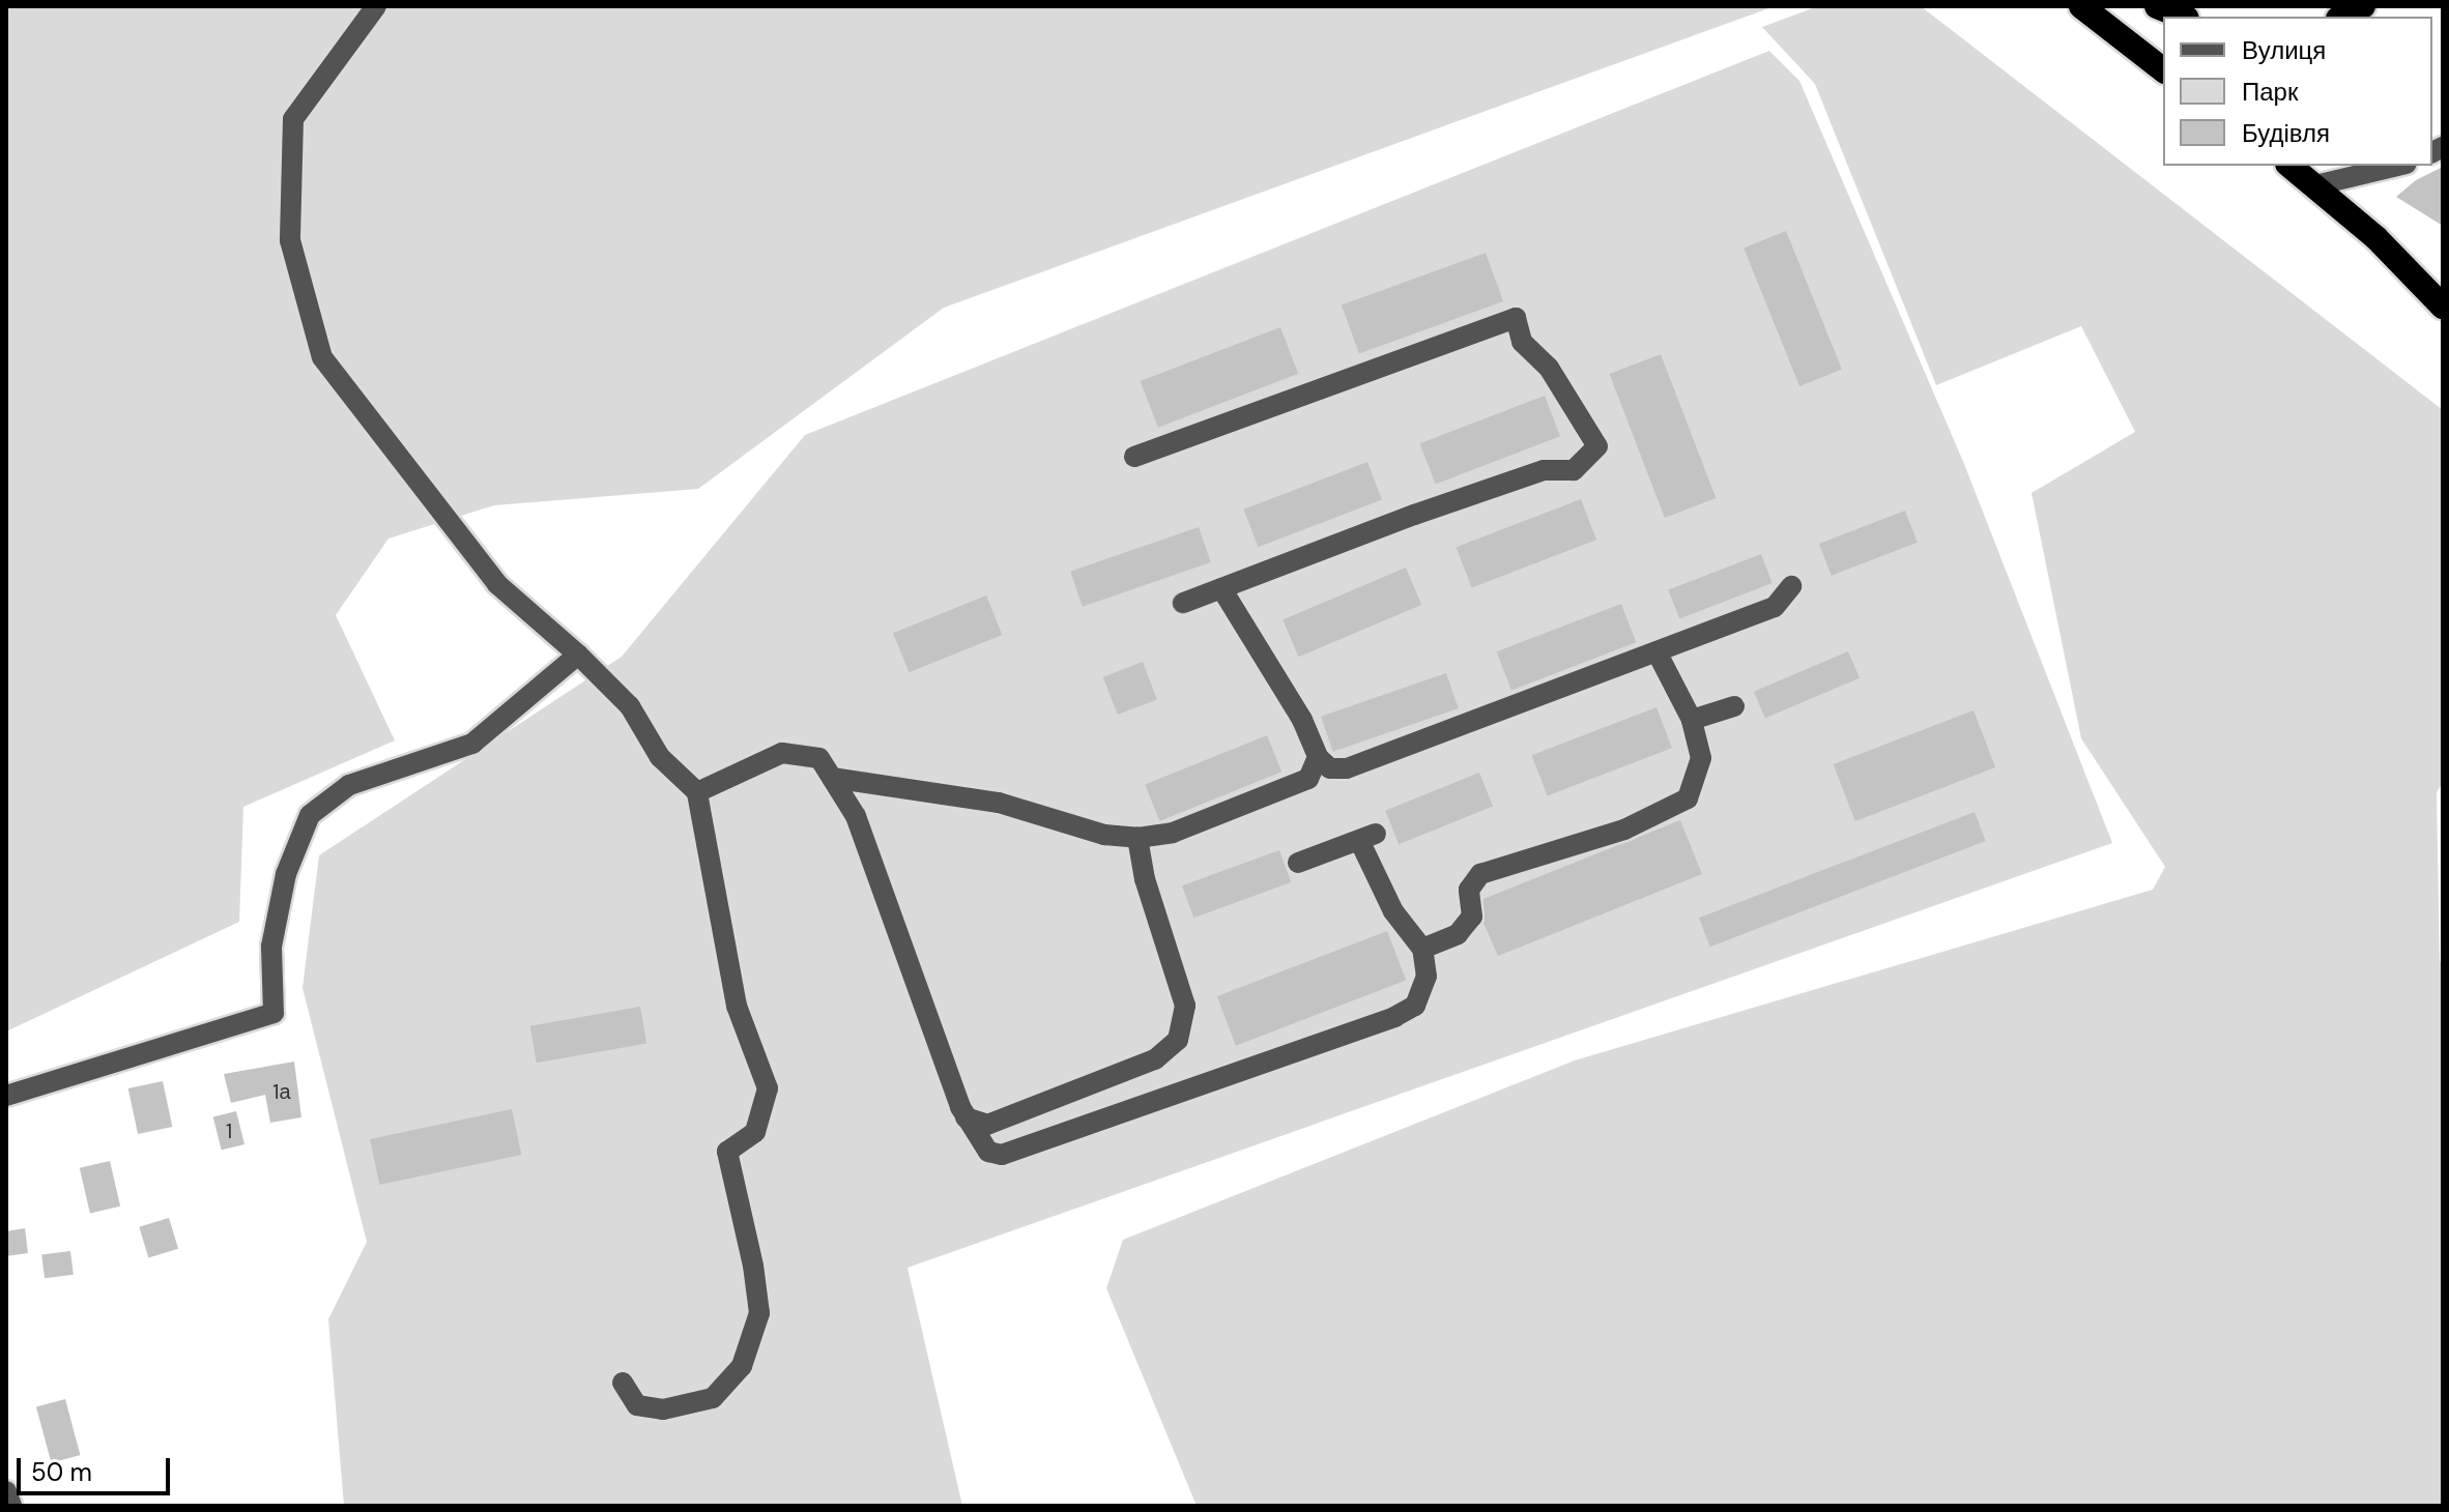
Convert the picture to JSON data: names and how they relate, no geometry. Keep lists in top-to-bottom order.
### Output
{
  "house_numbers": ["1а", "1"],
  "legend": ["Вулиця", "Парк", "Будівля"],
  "scale_bar": "50 m"
}
